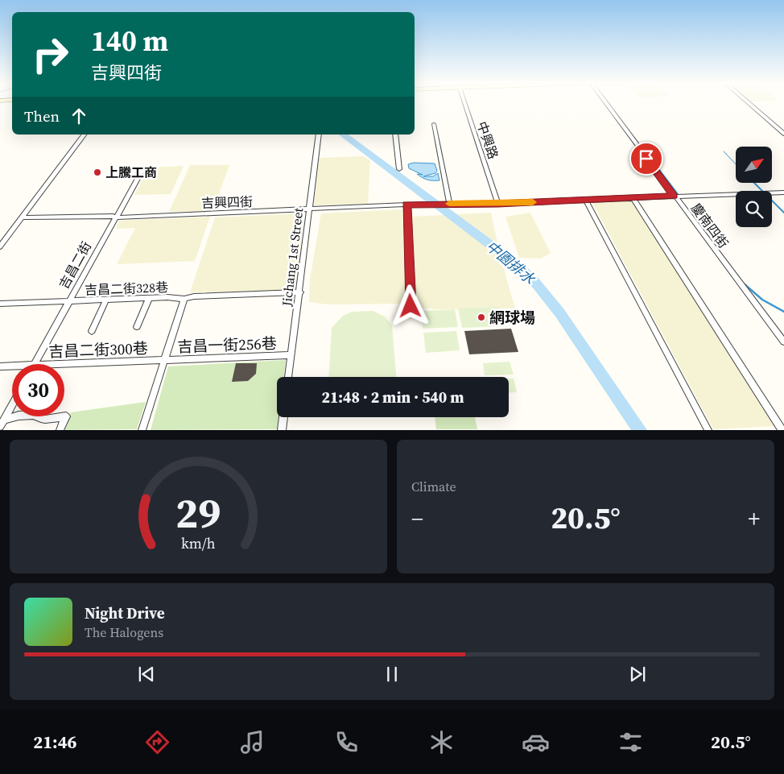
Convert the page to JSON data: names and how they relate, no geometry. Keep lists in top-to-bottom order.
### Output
{
  "streets": {
    "street": [
      "中興路",
      "吉興四街",
      "慶南四街",
      "Jichang 1st Street",
      "吉昌二街",
      "吉昌二街328巷",
      "吉昌一街256巷",
      "吉昌二街300巷"
    ]
  },
  "crossings": [
    ["吉興四街", "Jichang 1st Street"],
    ["吉興四街", "吉昌二街"],
    ["Jichang 1st Street", "吉昌二街328巷"],
    ["Jichang 1st Street", "吉昌一街256巷"],
    ["吉昌二街", "吉昌二街328巷"],
    ["吉昌二街", "吉昌二街300巷"],
    ["吉昌一街256巷", "吉昌二街300巷"]
  ],
  "water": ["中園排水"],
  "places": ["上騰工商", "網球場"],
  "north": "top right",
  "page": {
    "turn": ["140 m", "吉興四街"],
    "then": "Then",
    "limit": "30",
    "trip": "21:48 · 2 min · 540 m",
    "tile": "Climate",
    "heat": ["−", "20.5°", "+"],
    "song": ["Night Drive", "The Halogens"],
    "tabs": ["21:46", "20.5°"],
    "gauge": ["29", "km/h"]
  }
}
